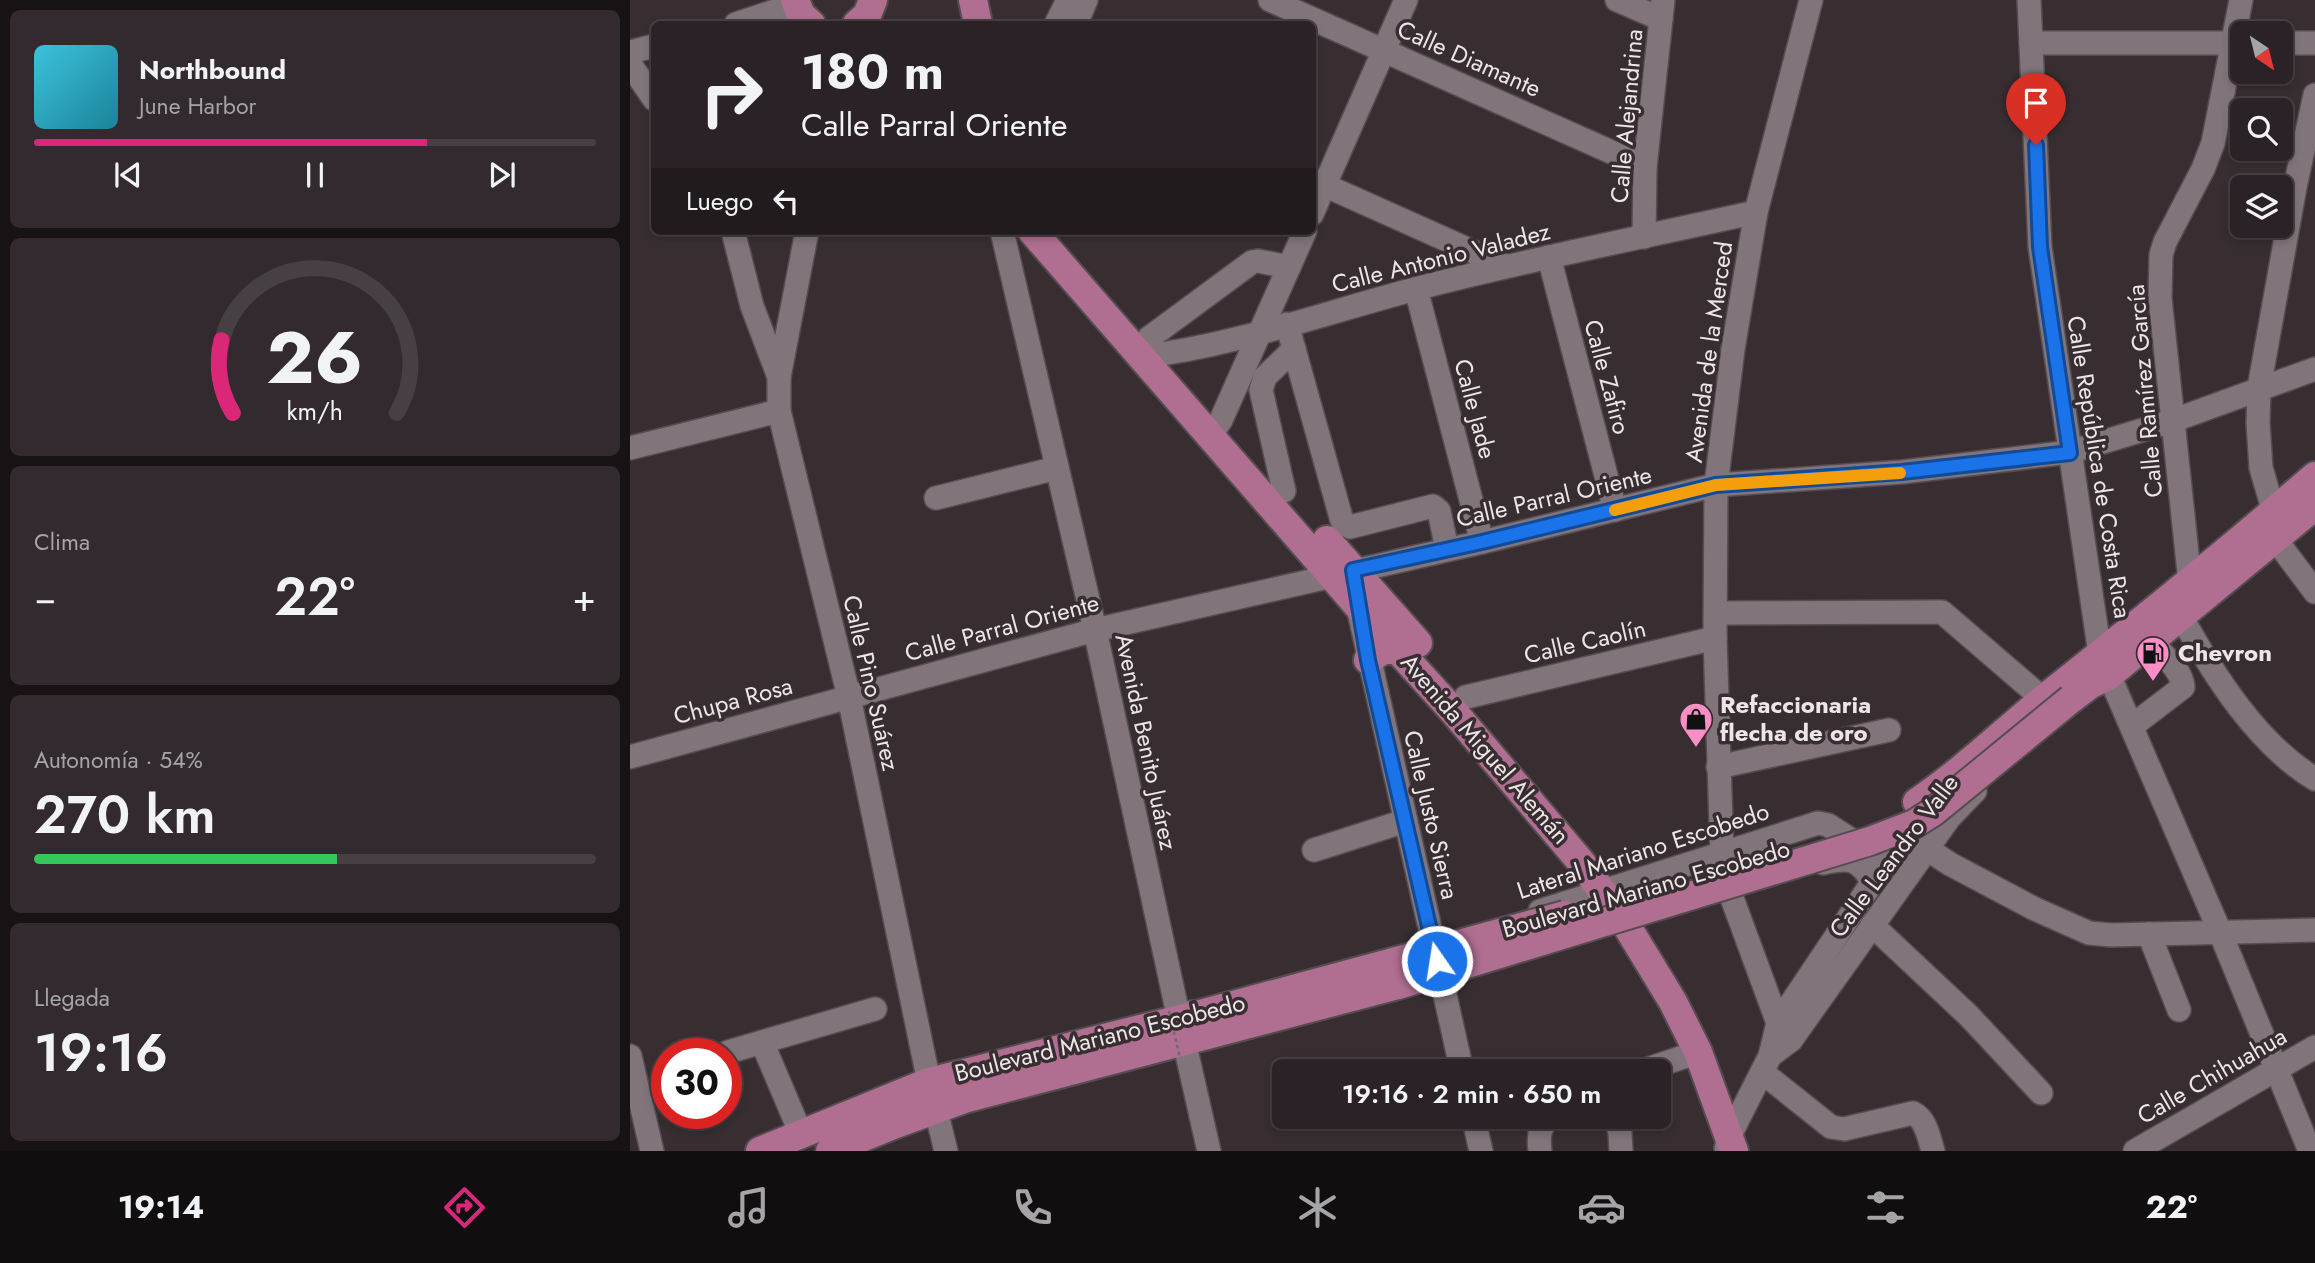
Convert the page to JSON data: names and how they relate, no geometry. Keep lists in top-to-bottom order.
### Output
{
  "streets": {
    "main road": ["Avenida Miguel Alemán", "Boulevard Mariano Escobedo"],
    "street": [
      "Calle Diamante",
      "Calle Alejandrina",
      "Calle Antonio Valadez",
      "Avenida de la Merced",
      "Calle Zafiro",
      "Calle Ramírez García",
      "Calle Jade",
      "Calle República de Costa Rica",
      "Calle Parral Oriente",
      "Calle Caolín",
      "Calle Pino Suárez",
      "Chupa Rosa",
      "Avenida Benito Juárez",
      "Calle Justo Sierra",
      "Lateral Mariano Escobedo",
      "Calle Leandro Valle",
      "Calle Chihuahua"
    ]
  },
  "crossings": [
    ["Calle Diamante", "Calle Alejandrina"],
    ["Calle Alejandrina", "Calle Antonio Valadez"],
    ["Calle Antonio Valadez", "Avenida de la Merced"],
    ["Calle Antonio Valadez", "Calle Zafiro"],
    ["Calle Antonio Valadez", "Calle Jade"],
    ["Calle Antonio Valadez", "Avenida Miguel Alemán"],
    ["Avenida de la Merced", "Calle Parral Oriente"],
    ["Avenida de la Merced", "Calle Caolín"],
    ["Avenida de la Merced", "Lateral Mariano Escobedo"],
    ["Avenida de la Merced", "Calle Leandro Valle"],
    ["Calle Zafiro", "Calle Parral Oriente"],
    ["Calle Ramírez García", "Calle Parral Oriente"],
    ["Calle Ramírez García", "Boulevard Mariano Escobedo"],
    ["Calle Jade", "Calle Parral Oriente"],
    ["Calle República de Costa Rica", "Calle Parral Oriente"],
    ["Calle República de Costa Rica", "Calle Leandro Valle"],
    ["Calle República de Costa Rica", "Boulevard Mariano Escobedo"],
    ["Calle República de Costa Rica", "Calle Chihuahua"],
    ["Calle Parral Oriente", "Calle Pino Suárez"],
    ["Calle Parral Oriente", "Chupa Rosa"],
    ["Calle Parral Oriente", "Avenida Benito Juárez"],
    ["Calle Parral Oriente", "Avenida Miguel Alemán"],
    ["Calle Parral Oriente", "Calle Justo Sierra"],
    ["Calle Caolín", "Avenida Miguel Alemán"],
    ["Calle Pino Suárez", "Chupa Rosa"],
    ["Calle Pino Suárez", "Boulevard Mariano Escobedo"],
    ["Avenida Benito Juárez", "Boulevard Mariano Escobedo"],
    ["Avenida Miguel Alemán", "Calle Justo Sierra"],
    ["Avenida Miguel Alemán", "Lateral Mariano Escobedo"],
    ["Avenida Miguel Alemán", "Calle Leandro Valle"],
    ["Calle Justo Sierra", "Lateral Mariano Escobedo"],
    ["Lateral Mariano Escobedo", "Calle Leandro Valle"],
    ["Lateral Mariano Escobedo", "Boulevard Mariano Escobedo"],
    ["Calle Leandro Valle", "Boulevard Mariano Escobedo"]
  ],
  "places": {
    "fuel station": ["Chevron"],
    "shop": ["Refaccionaria flecha de oro"]
  },
  "north": "bottom right",
  "page": {
    "turn": ["180 m", "Calle Parral Oriente"],
    "song": ["Northbound", "June Harbor"],
    "then": "Luego",
    "tile": [
      "Clima",
      ["Autonomía · 54%", "270 km"],
      ["Llegada", "19:16"]
    ],
    "heat": ["−", "22°", "+"],
    "limit": "30",
    "trip": "19:16 · 2 min · 650 m",
    "tabs": ["19:14", "22°"],
    "gauge": ["26", "km/h"]
  }
}
